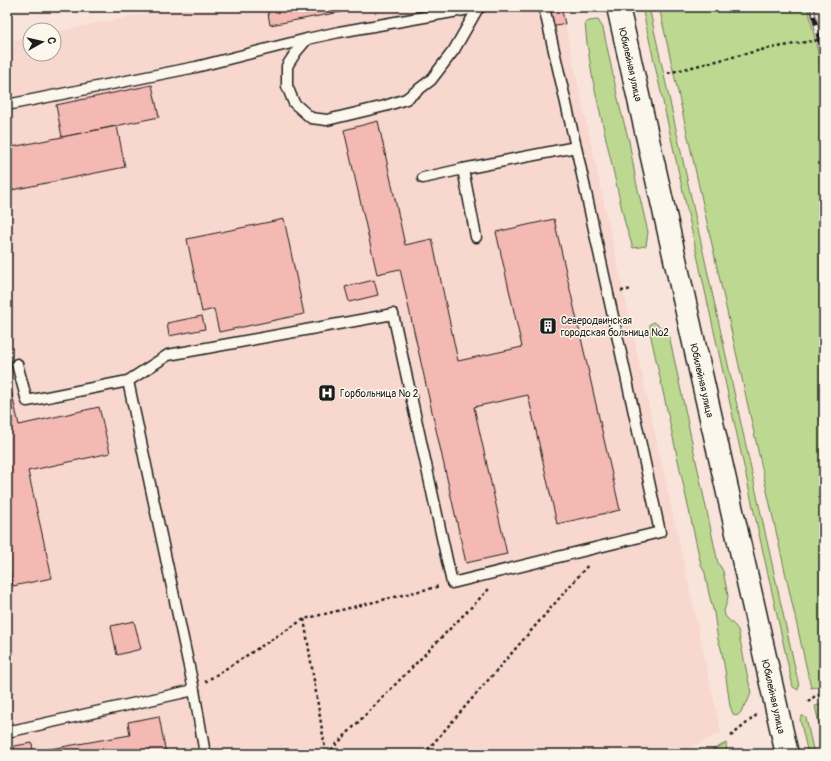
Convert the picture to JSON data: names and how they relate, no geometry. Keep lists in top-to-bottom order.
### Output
{
  "streets": {
    "main road": ["Юбилейная улица"]
  },
  "places": {
    "building": ["Северодвинская городская больница №2"],
    "hospital": ["Горбольница № 2"]
  },
  "north": "right"
}
